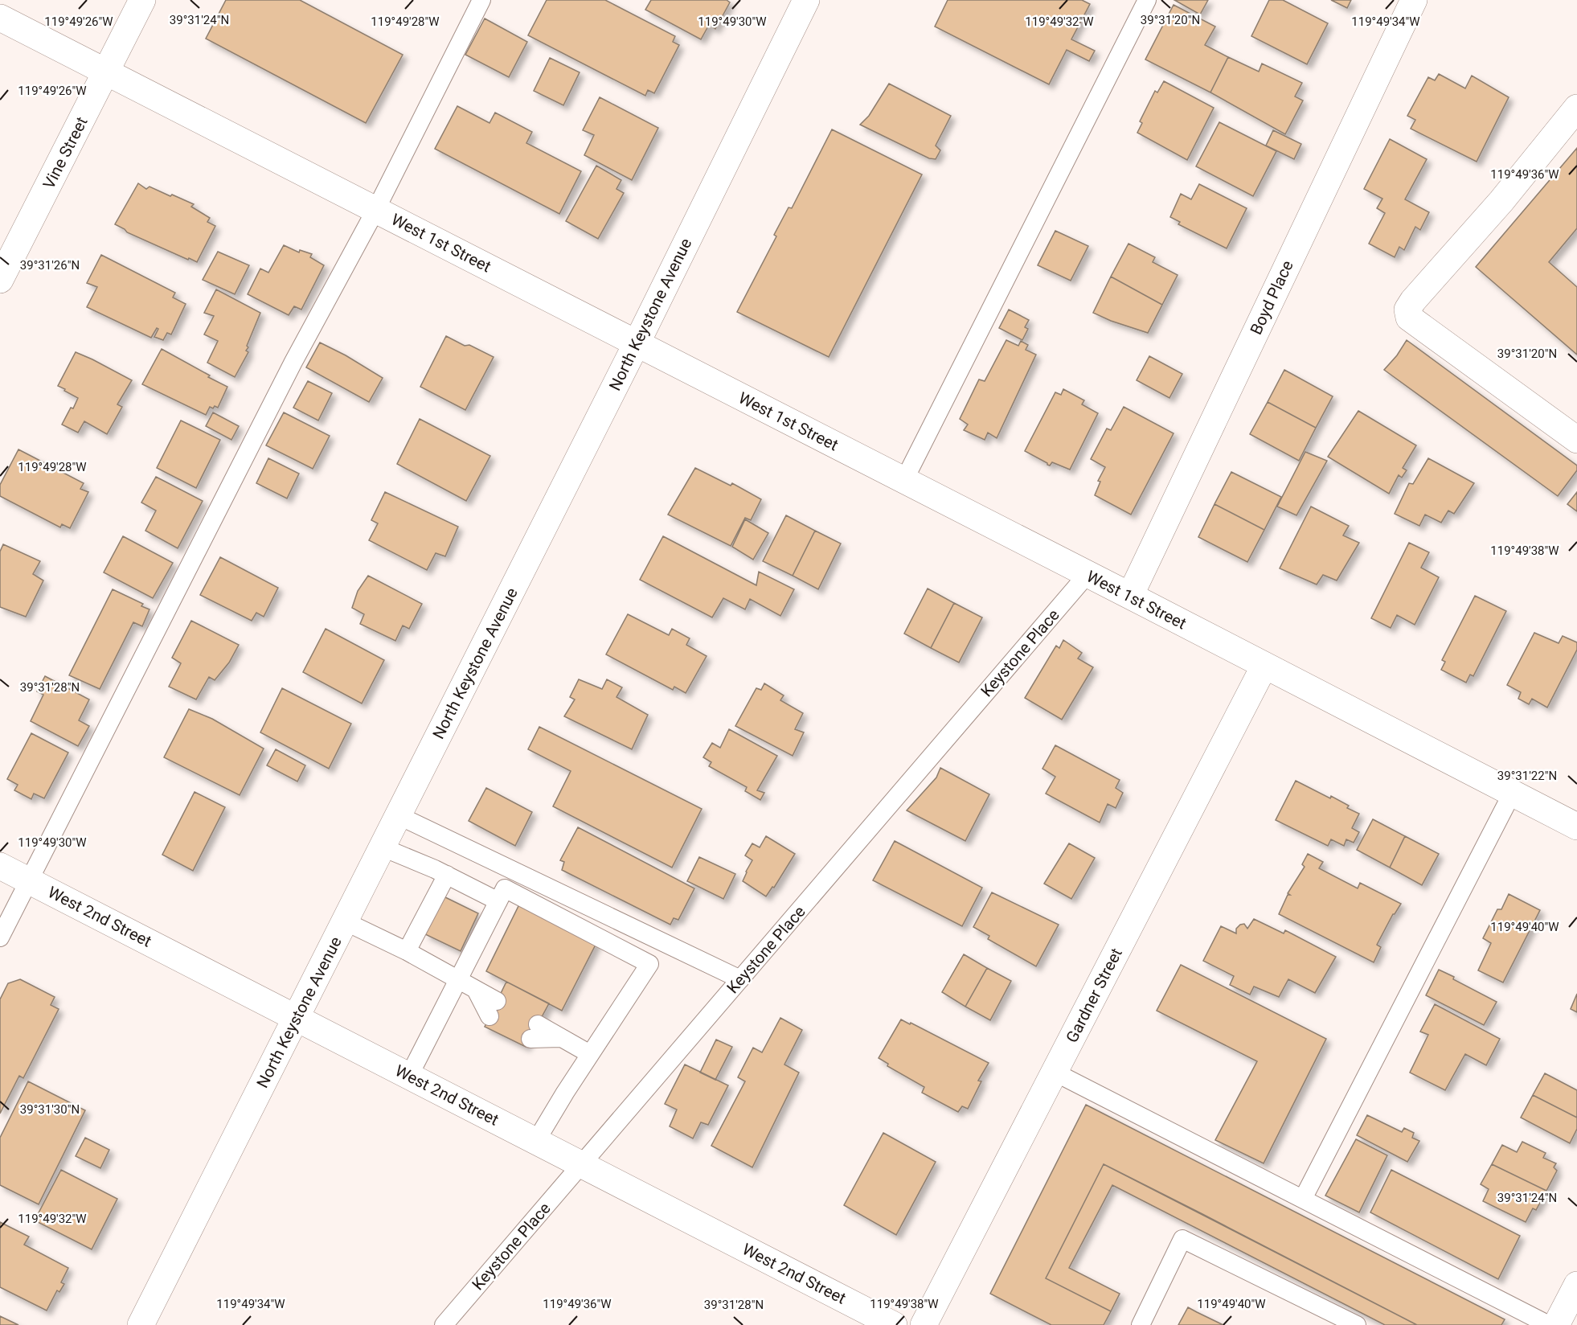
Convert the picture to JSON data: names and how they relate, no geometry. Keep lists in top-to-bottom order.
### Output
{
  "streets": {
    "street": [
      "Vine Street",
      "West 1st Street",
      "Boyd Place",
      "North Keystone Avenue",
      "West 2nd Street",
      "Gardner Street"
    ],
    "lane": ["Keystone Place"]
  },
  "crossings": [
    ["Vine Street", "West 1st Street"],
    ["West 1st Street", "Boyd Place"],
    ["West 1st Street", "North Keystone Avenue"],
    ["West 1st Street", "Keystone Place"],
    ["West 1st Street", "Gardner Street"],
    ["North Keystone Avenue", "West 2nd Street"],
    ["Keystone Place", "West 2nd Street"]
  ],
  "coordinates": [
    "39°31'20\"N",
    "39°31'24\"N",
    "119°49'26\"W",
    "119°49'28\"W",
    "119°49'30\"W",
    "119°49'32\"W",
    "119°49'34\"W",
    "119°49'36\"W",
    "39°31'26\"N",
    "119°49'38\"W",
    "39°31'28\"N",
    "39°31'22\"N",
    "119°49'40\"W",
    "39°31'30\"N"
  ]
}
